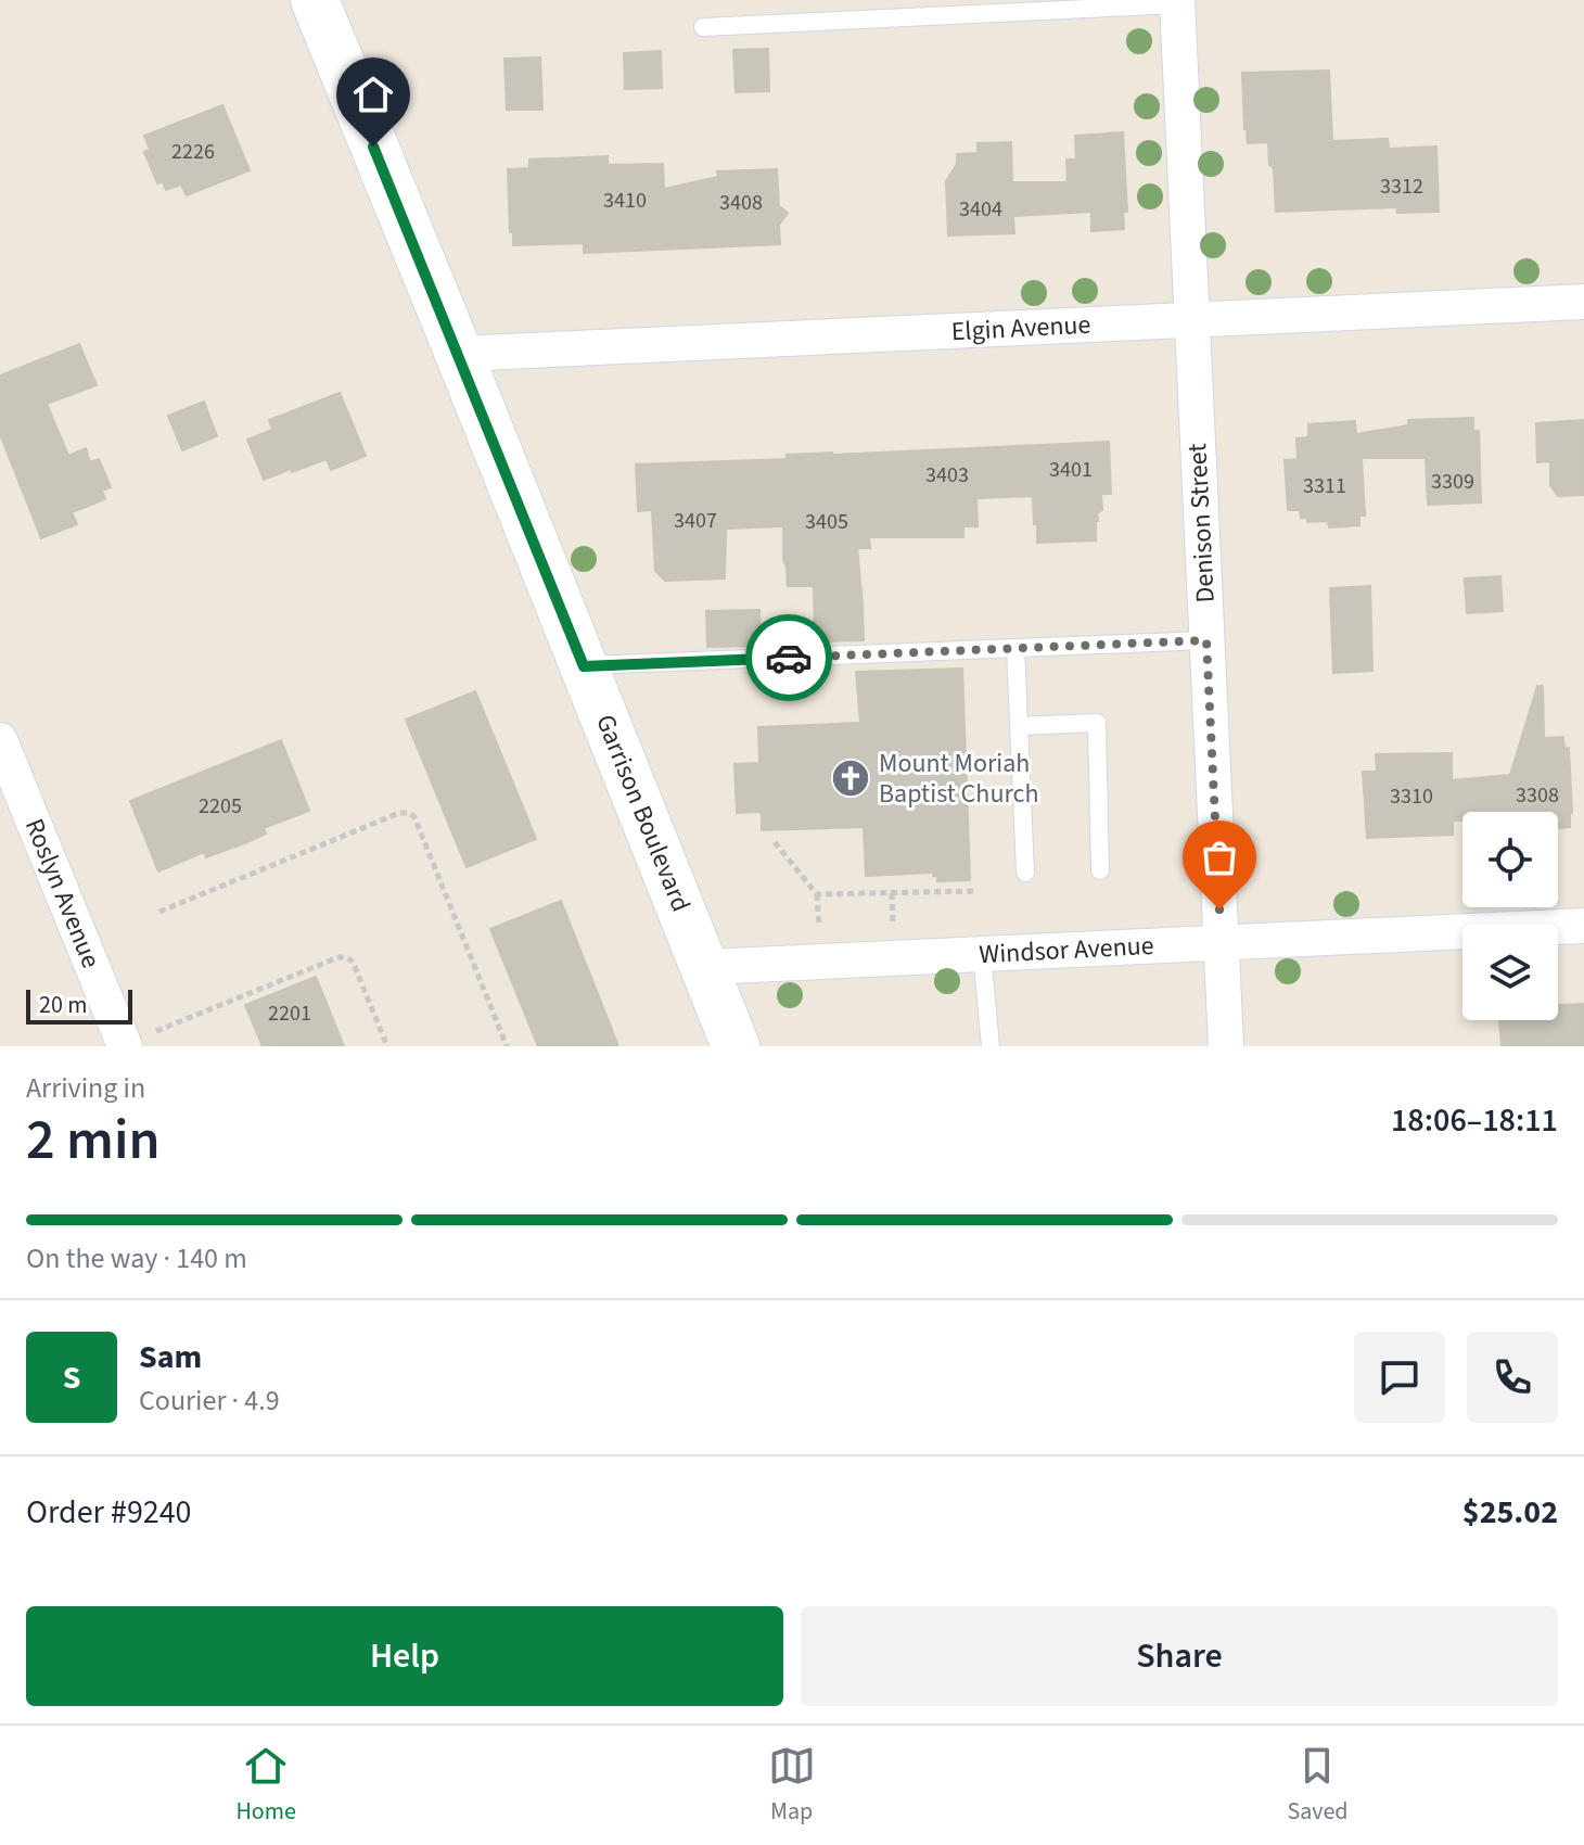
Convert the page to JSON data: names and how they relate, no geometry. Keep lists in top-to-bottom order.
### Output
{
  "streets": {
    "main road": ["Garrison Boulevard"],
    "street": [
      "Elgin Avenue",
      "Denison Street",
      "Roslyn Avenue",
      "Windsor Avenue"
    ]
  },
  "crossings": [
    ["Elgin Avenue", "Denison Street"],
    ["Elgin Avenue", "Garrison Boulevard"],
    ["Denison Street", "Windsor Avenue"],
    ["Garrison Boulevard", "Windsor Avenue"]
  ],
  "places": {
    "church": ["Mount Moriah Baptist Church"]
  },
  "house_numbers": [
    "2226",
    "3312",
    "3410",
    "3408",
    "3404",
    "3401",
    "3403",
    "3309",
    "3311",
    "3407",
    "3405",
    "3308",
    "3310",
    "2205",
    "2201"
  ],
  "scale_bar": "20 m",
  "page": {
    "scale": "20 m",
    "heading": ["2 min", "Arriving in", "18:06–18:11"],
    "panel": [
      "Sam",
      "Courier · 4.9",
      "Order #9240",
      "$25.02"
    ],
    "bar": "On the way · 140 m",
    "round": "S",
    "buttons": ["Help", "Share"],
    "tabs": ["Home", "Map", "Saved"]
  }
}
